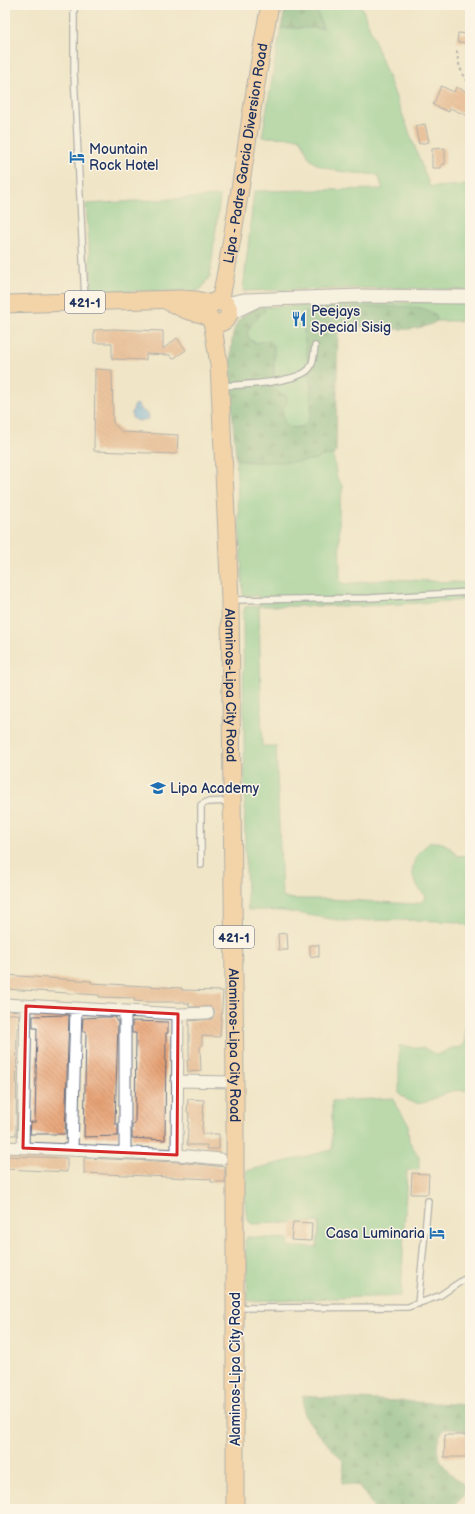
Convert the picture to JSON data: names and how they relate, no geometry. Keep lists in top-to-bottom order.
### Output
{
  "streets": {
    "main road": ["Lipa - Padre Garcia Diversion Road", "421-1", "Alaminos-Lipa City Road"]
  },
  "crossings": [
    ["Lipa - Padre Garcia Diversion Road", "421-1"],
    ["Lipa - Padre Garcia Diversion Road", "Alaminos-Lipa City Road"],
    ["421-1", "Alaminos-Lipa City Road"]
  ],
  "places": {
    "hotel": ["Mountain Rock Hotel", "Casa Luminaria"],
    "restaurant": ["Peejays Special Sisig"],
    "school or university": ["Lipa Academy"]
  }
}
